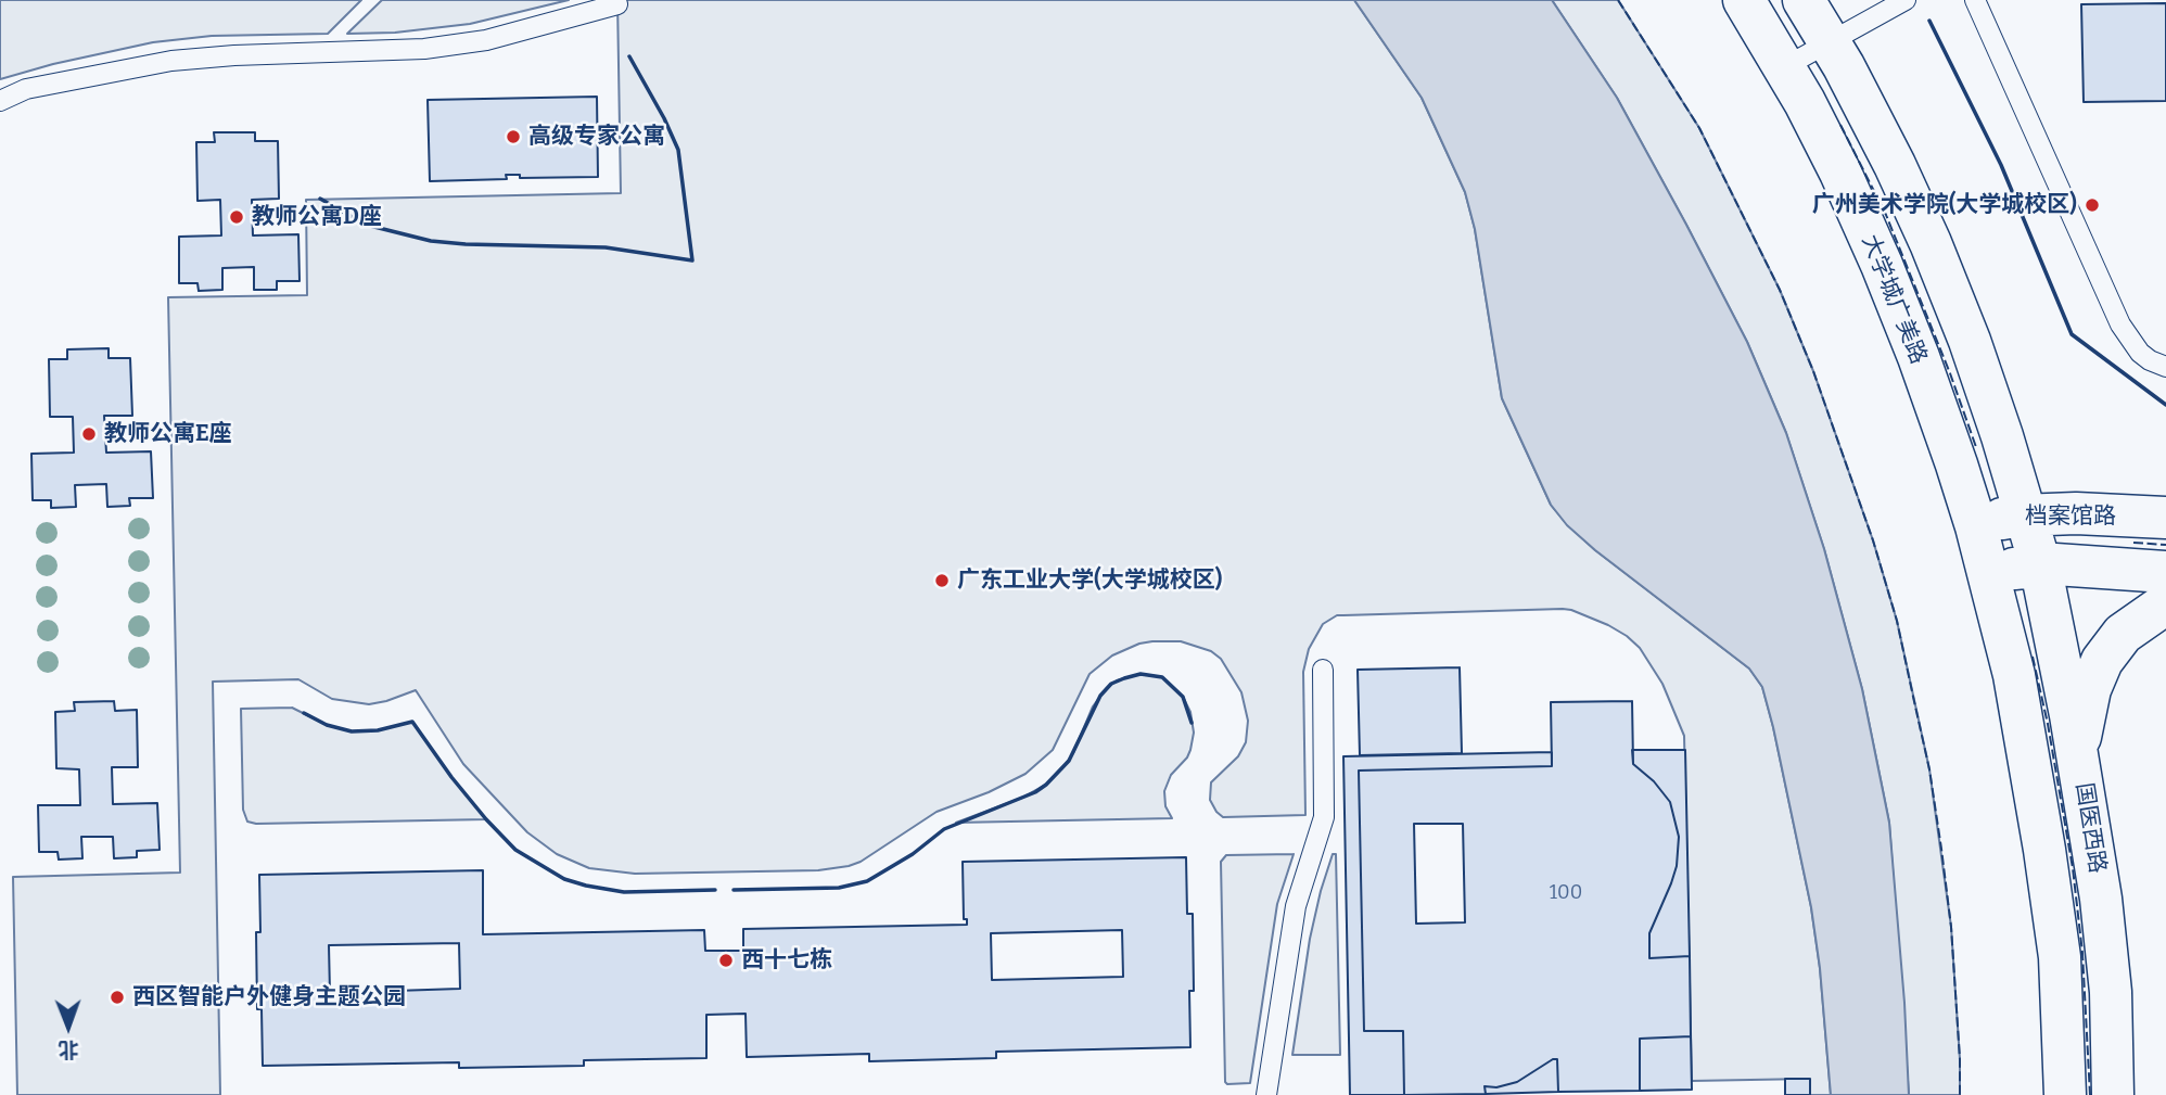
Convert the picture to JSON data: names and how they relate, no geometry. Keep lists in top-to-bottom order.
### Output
{
  "streets": {
    "main road": ["大学城广美路", "档案馆路", "国医西路"]
  },
  "crossings": [
    ["大学城广美路", "档案馆路"],
    ["档案馆路", "国医西路"]
  ],
  "places": [
    "高级专家公寓",
    "广州美术学院(大学城校区)",
    "教师公寓D座",
    "教师公寓E座",
    "广东工业大学(大学城校区)",
    "西十七栋",
    "西区智能户外健身主题公园"
  ],
  "house_numbers": ["100"],
  "north": "bottom"
}
